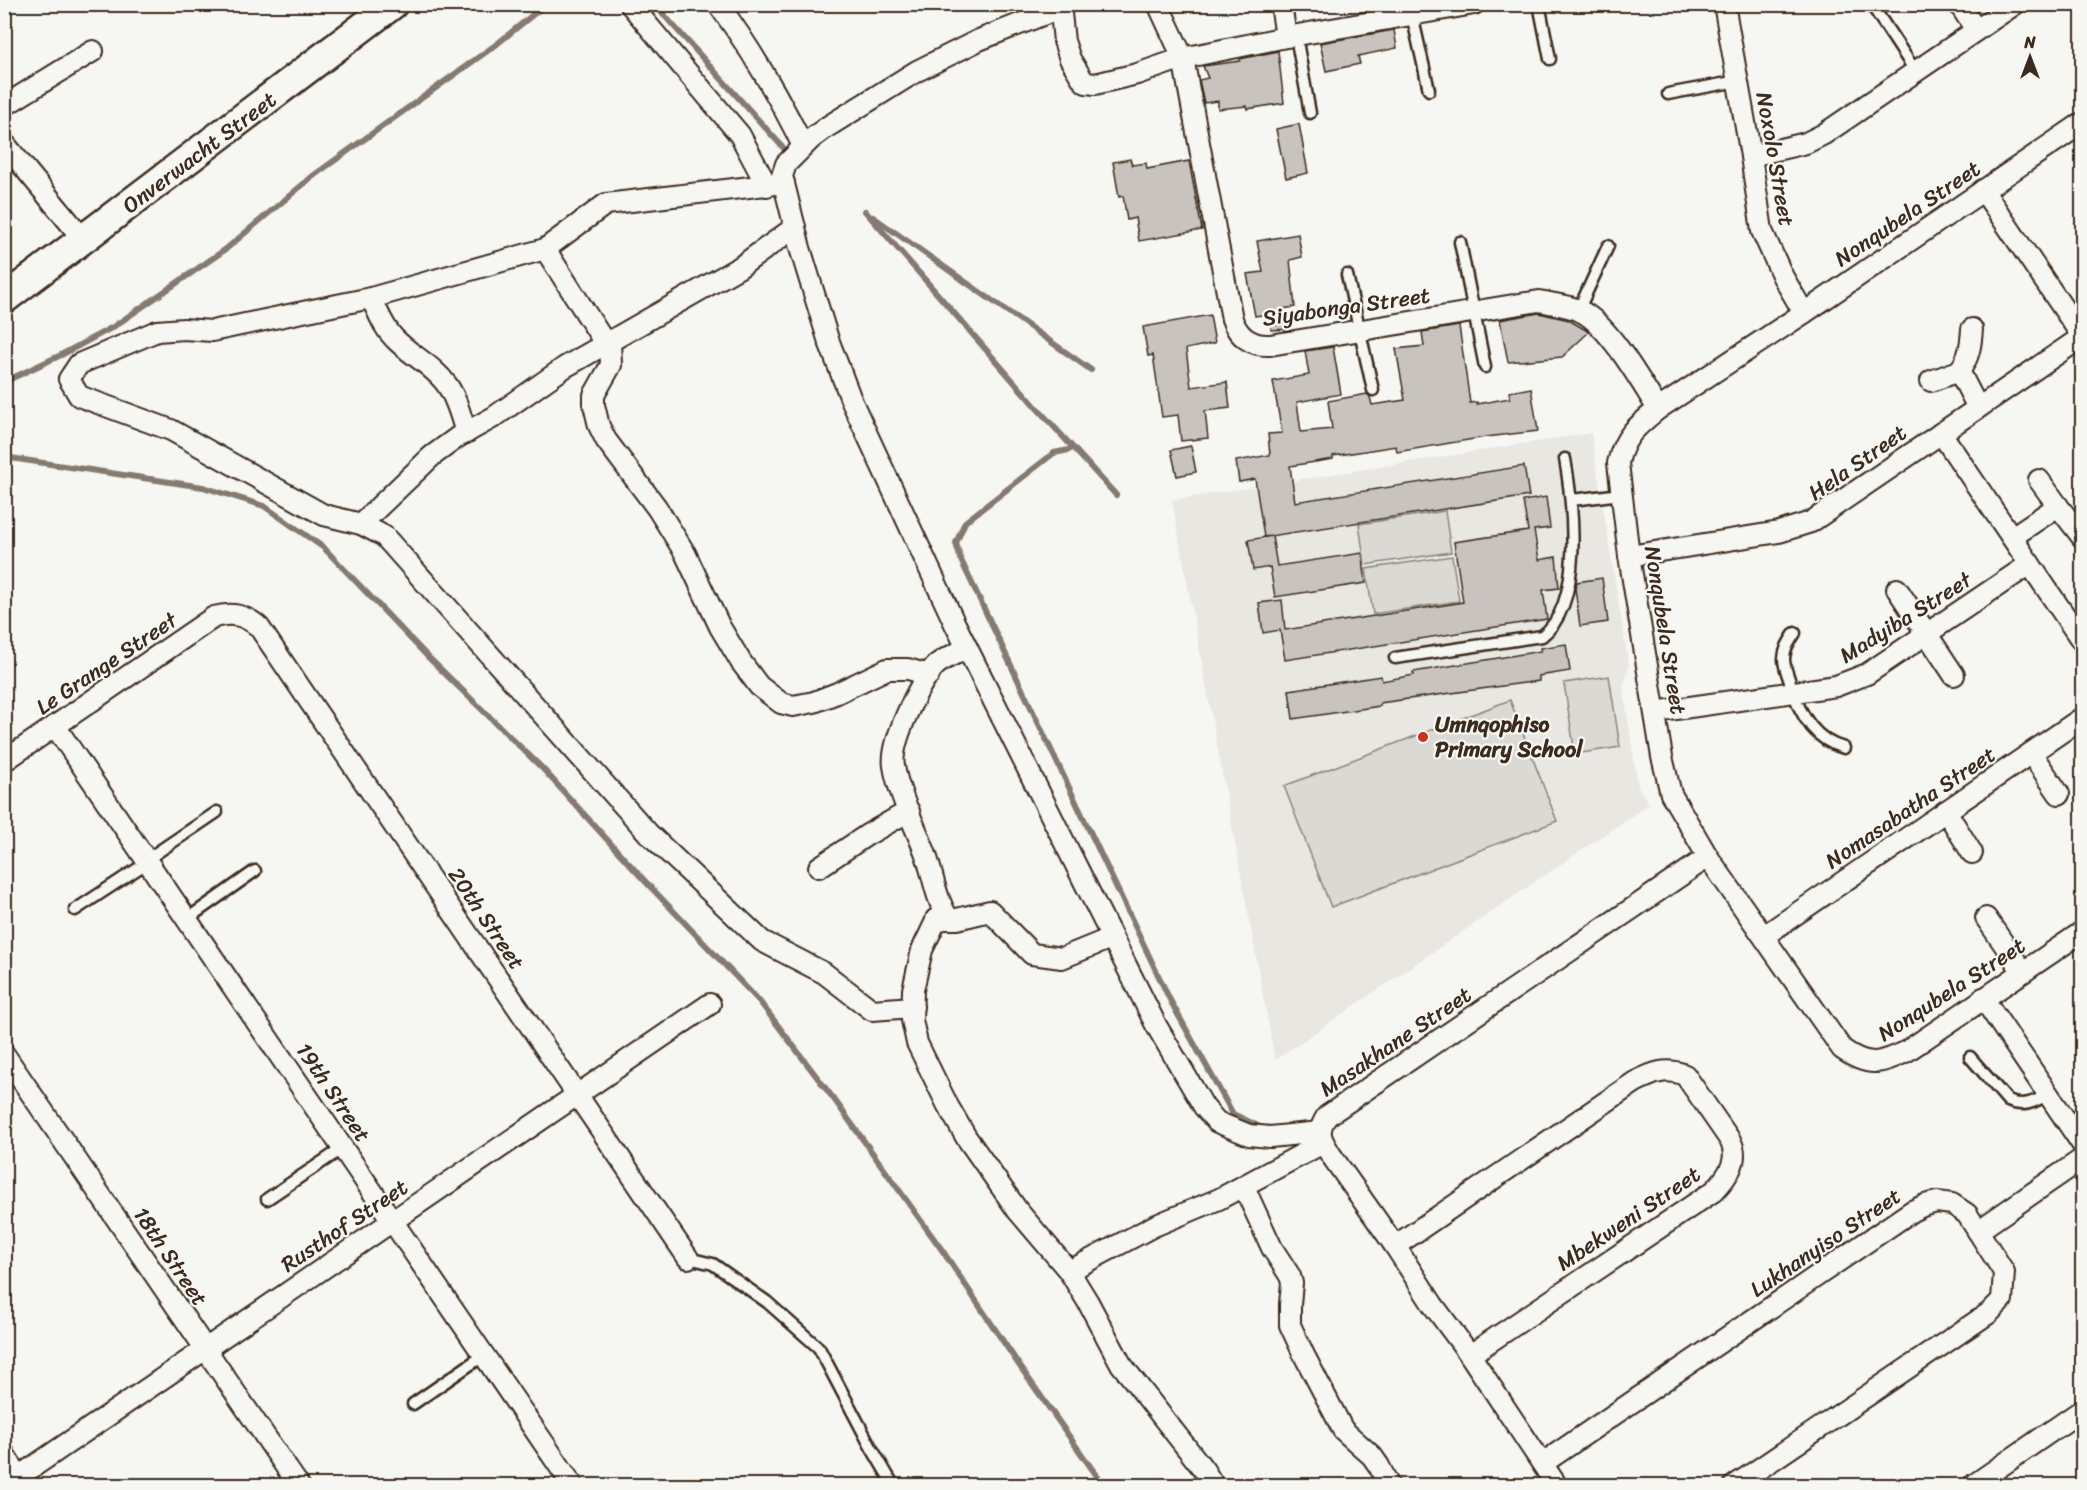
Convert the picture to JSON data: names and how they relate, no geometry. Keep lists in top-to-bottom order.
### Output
{
  "streets": {
    "street": [
      "Onverwacht Street",
      "Noxolo Street",
      "Nonqubela Street",
      "Siyabonga Street",
      "Hela Street",
      "Madyiba Street",
      "Le Grange Street",
      "Nomasabatha Street",
      "20th Street",
      "Masakhane Street",
      "19th Street",
      "Mbekweni Street",
      "Rusthof Street",
      "Lukhanyiso Street",
      "18th Street"
    ]
  },
  "crossings": [
    ["Noxolo Street", "Nonqubela Street"],
    ["Nonqubela Street", "Siyabonga Street"],
    ["Nonqubela Street", "Hela Street"],
    ["Nonqubela Street", "Madyiba Street"],
    ["Nonqubela Street", "Nomasabatha Street"],
    ["Nonqubela Street", "Masakhane Street"],
    ["Le Grange Street", "20th Street"],
    ["Le Grange Street", "19th Street"],
    ["20th Street", "Rusthof Street"],
    ["19th Street", "Rusthof Street"],
    ["Rusthof Street", "18th Street"]
  ],
  "places": ["Umnqophiso Primary School"],
  "north": "top"
}
